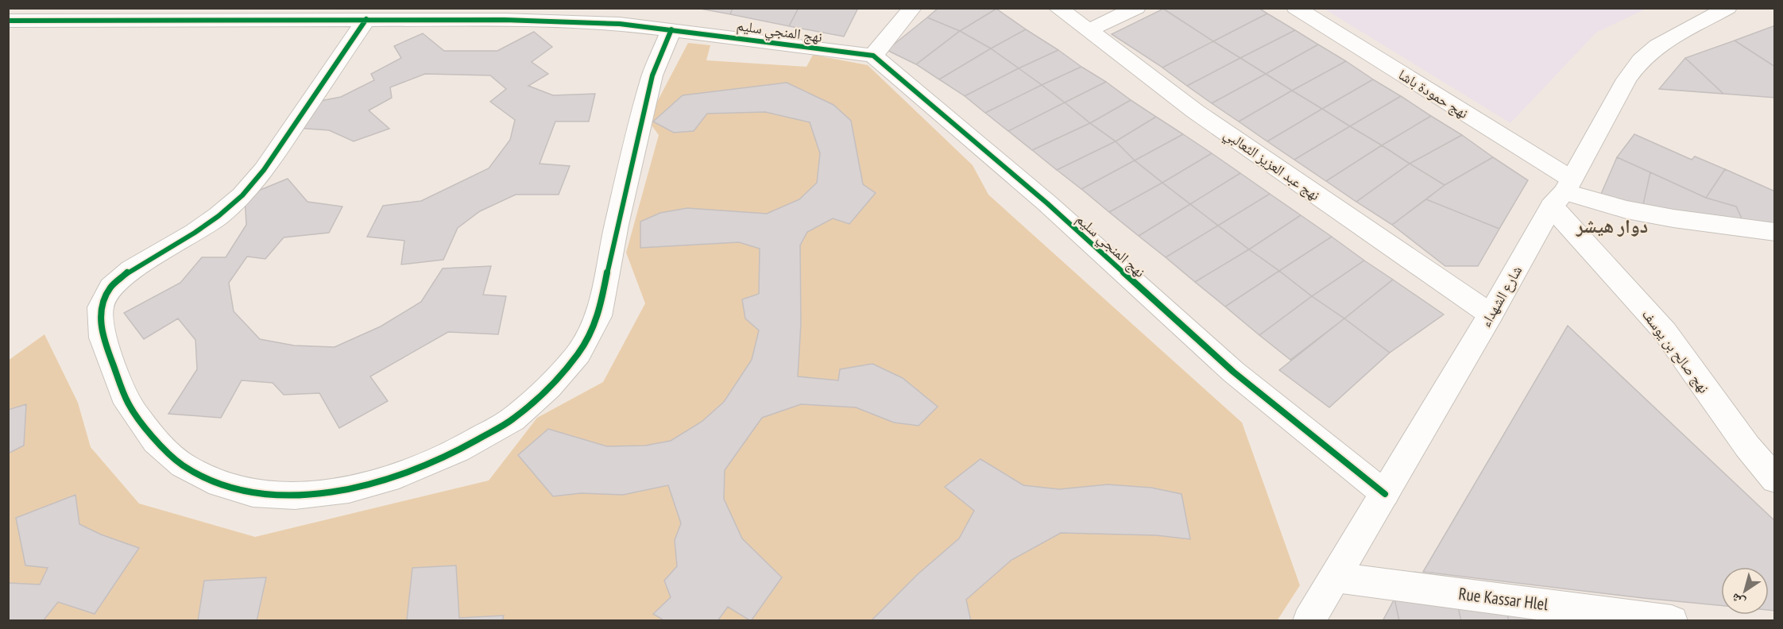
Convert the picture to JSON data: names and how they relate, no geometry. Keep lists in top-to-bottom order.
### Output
{
  "streets": {
    "street": [
      "نهج المنجي سليم",
      "نهج حمودة باشا",
      "نهج عبد العزيز الثعالبي",
      "شارع الشهداء",
      "نهج صالح بن يوسف",
      "Rue Kassar Hlel"
    ]
  },
  "crossings": [
    ["نهج المنجي سليم", "شارع الشهداء"],
    ["نهج حمودة باشا", "شارع الشهداء"],
    ["نهج حمودة باشا", "نهج صالح بن يوسف"],
    ["نهج عبد العزيز الثعالبي", "شارع الشهداء"],
    ["شارع الشهداء", "نهج صالح بن يوسف"],
    ["شارع الشهداء", "Rue Kassar Hlel"]
  ],
  "districts": ["دوار هيشر"],
  "north": "bottom left"
}
